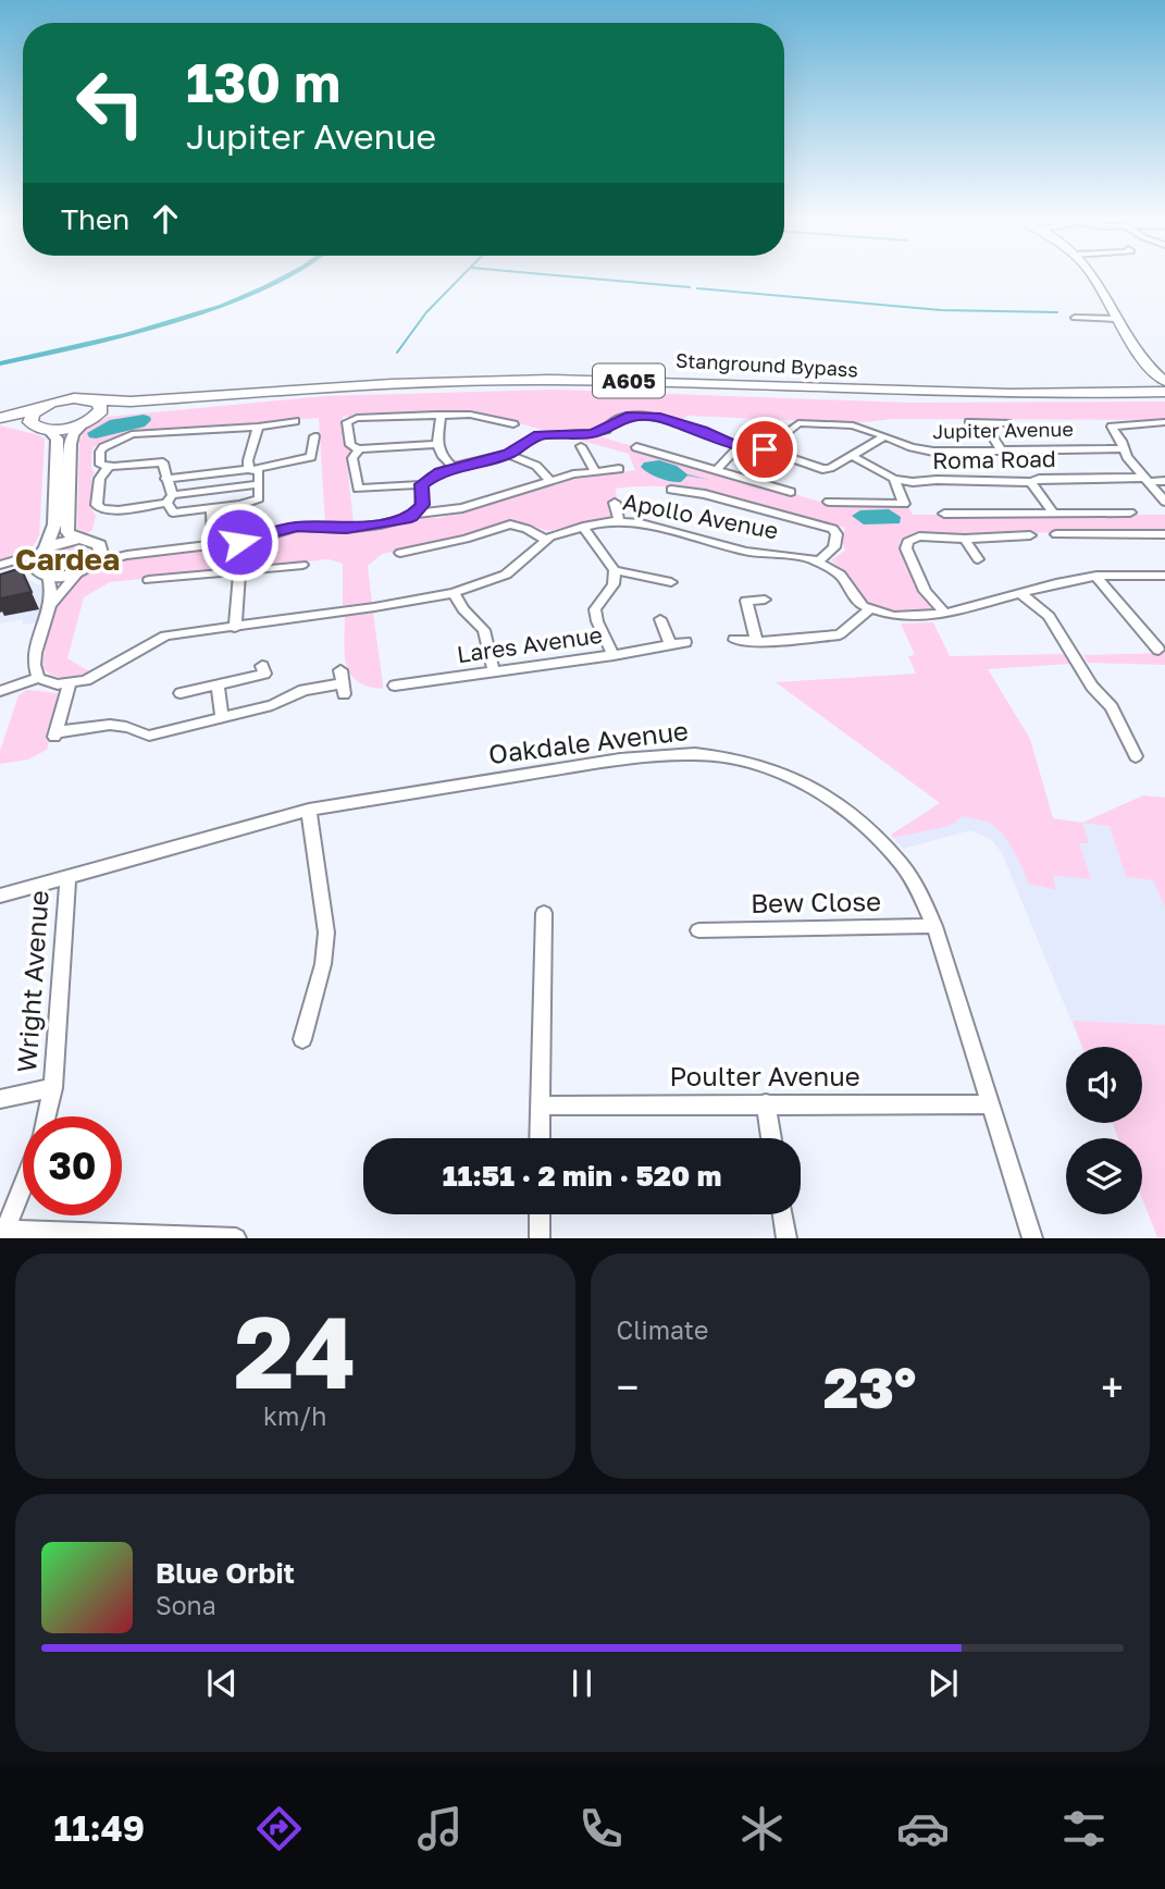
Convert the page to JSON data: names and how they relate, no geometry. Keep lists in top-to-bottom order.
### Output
{
  "streets": {
    "main road": ["Stanground Bypass", "A605"],
    "street": [
      "Jupiter Avenue",
      "Roma Road",
      "Apollo Avenue",
      "Lares Avenue",
      "Oakdale Avenue",
      "Bew Close",
      "Wright Avenue",
      "Poulter Avenue"
    ]
  },
  "crossings": [
    ["Oakdale Avenue", "Bew Close"],
    ["Oakdale Avenue", "Wright Avenue"],
    ["Oakdale Avenue", "Poulter Avenue"]
  ],
  "districts": ["Cardea"],
  "page": {
    "turn": ["130 m", "Jupiter Avenue"],
    "then": "Then",
    "limit": "30",
    "trip": "11:51 · 2 min · 520 m",
    "tile": [
      ["24", "km/h"],
      "Climate"
    ],
    "heat": ["−", "23°", "+"],
    "song": ["Blue Orbit", "Sona"],
    "tabs": "11:49"
  }
}
